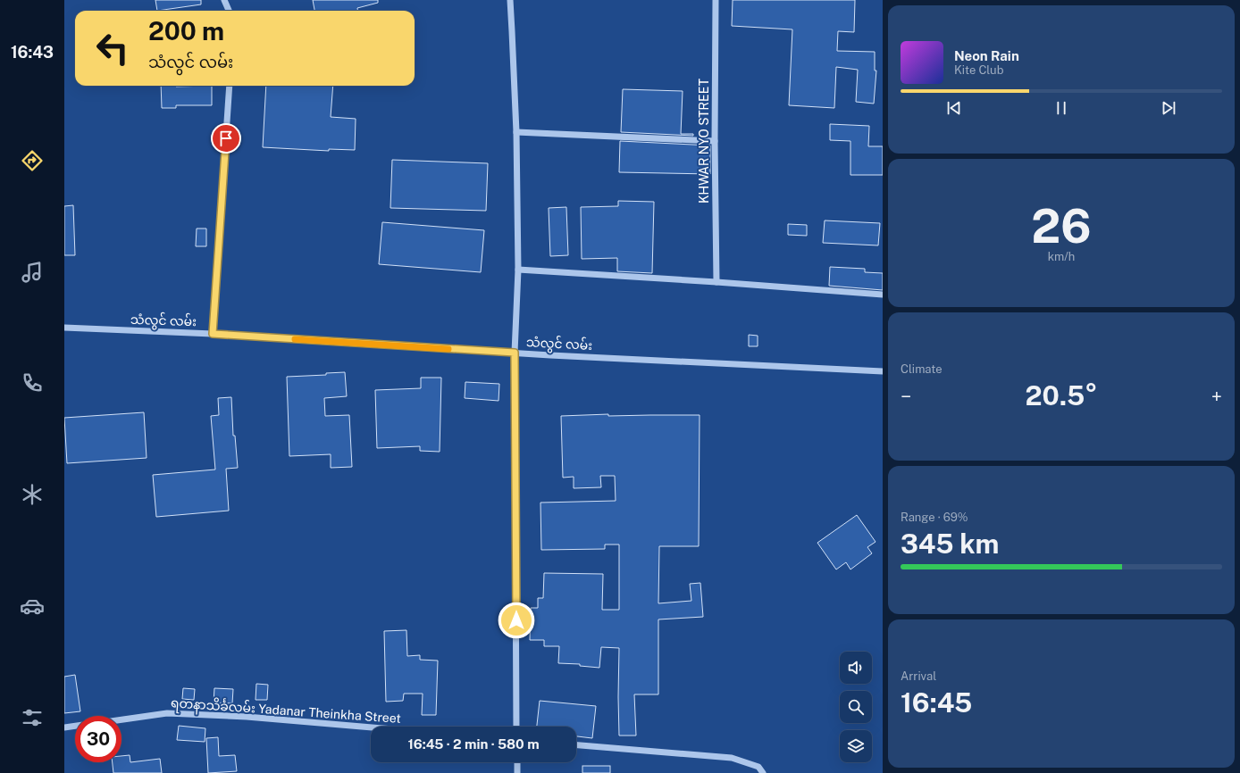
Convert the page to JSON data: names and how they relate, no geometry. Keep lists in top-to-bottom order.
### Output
{
  "streets": {
    "street": ["KHWAR NYO STREET", "သံလွင် လမ်း", "ရတနာသိင်္ခလမ်း Yadanar Theinkha Street"]
  },
  "page": {
    "tabs": "16:43",
    "turn": ["200 m", "သံလွင် လမ်း"],
    "song": ["Neon Rain", "Kite Club"],
    "tile": [
      ["26", "km/h"],
      "Climate",
      ["Range · 69%", "345 km"],
      ["Arrival", "16:45"]
    ],
    "heat": ["−", "20.5°", "+"],
    "limit": "30",
    "trip": "16:45 · 2 min · 580 m"
  }
}
